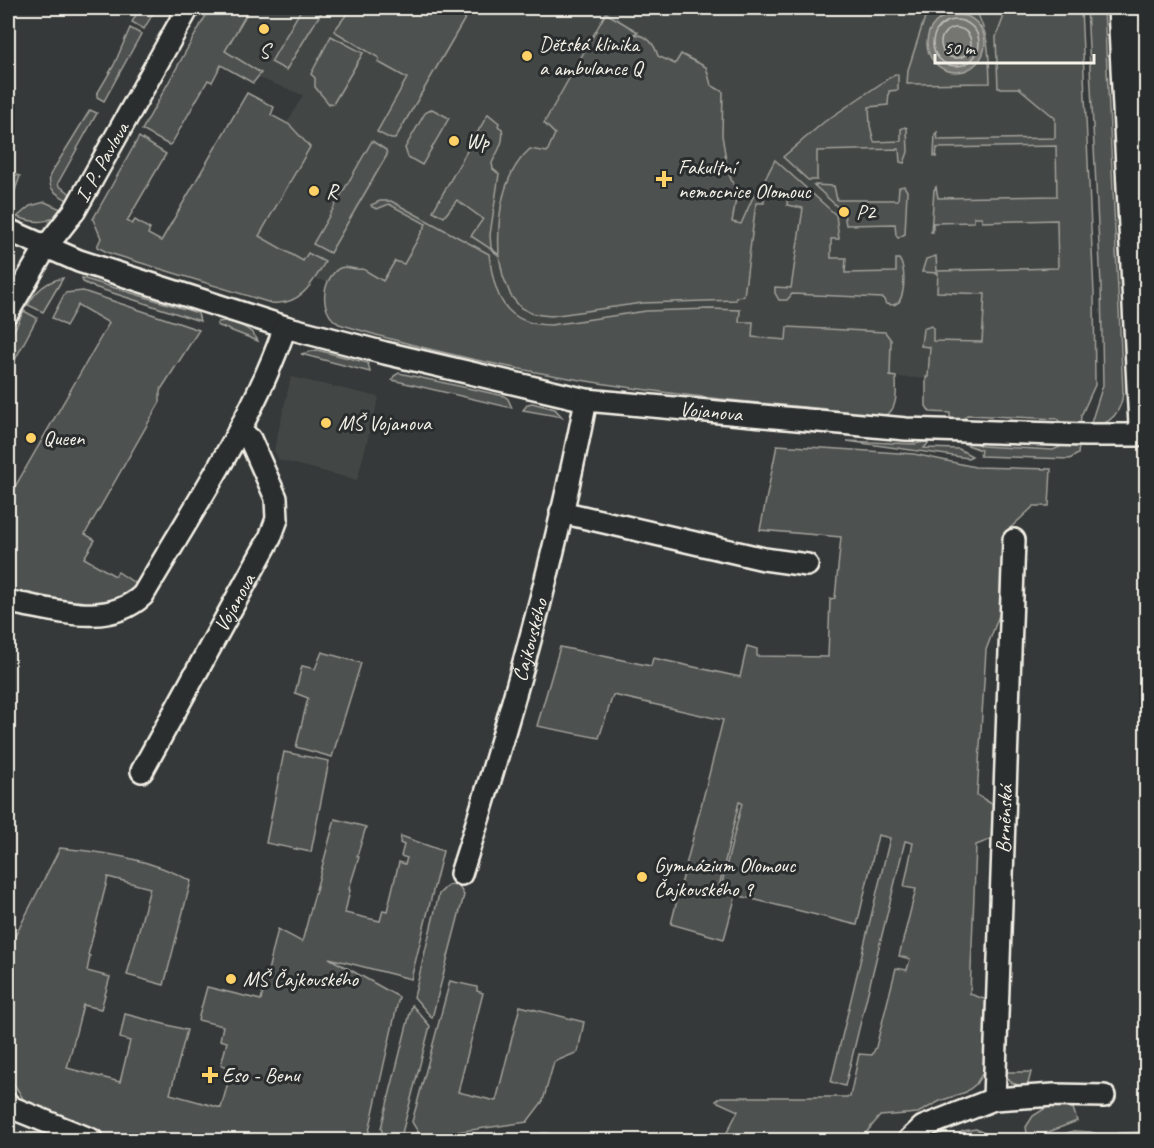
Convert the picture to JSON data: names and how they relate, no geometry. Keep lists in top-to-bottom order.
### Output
{
  "streets": {
    "street": [
      "I. P. Pavlova",
      "Vojanova",
      "Čajkovského",
      "Brněnská"
    ]
  },
  "crossings": [
    ["I. P. Pavlova", "Vojanova"],
    ["Vojanova", "Čajkovského"]
  ],
  "places": {
    "other": [
      "S",
      "Dětská klinika a ambulance Q",
      "Wp",
      "R",
      "P2",
      "MŠ Vojanova",
      "Queen",
      "Gymnázium Olomouc Čajkovského 9",
      "MŠ Čajkovského"
    ],
    "health": ["Fakultní nemocnice Olomouc", "Eso - Benu"]
  },
  "scale_bar": "50 m"
}
